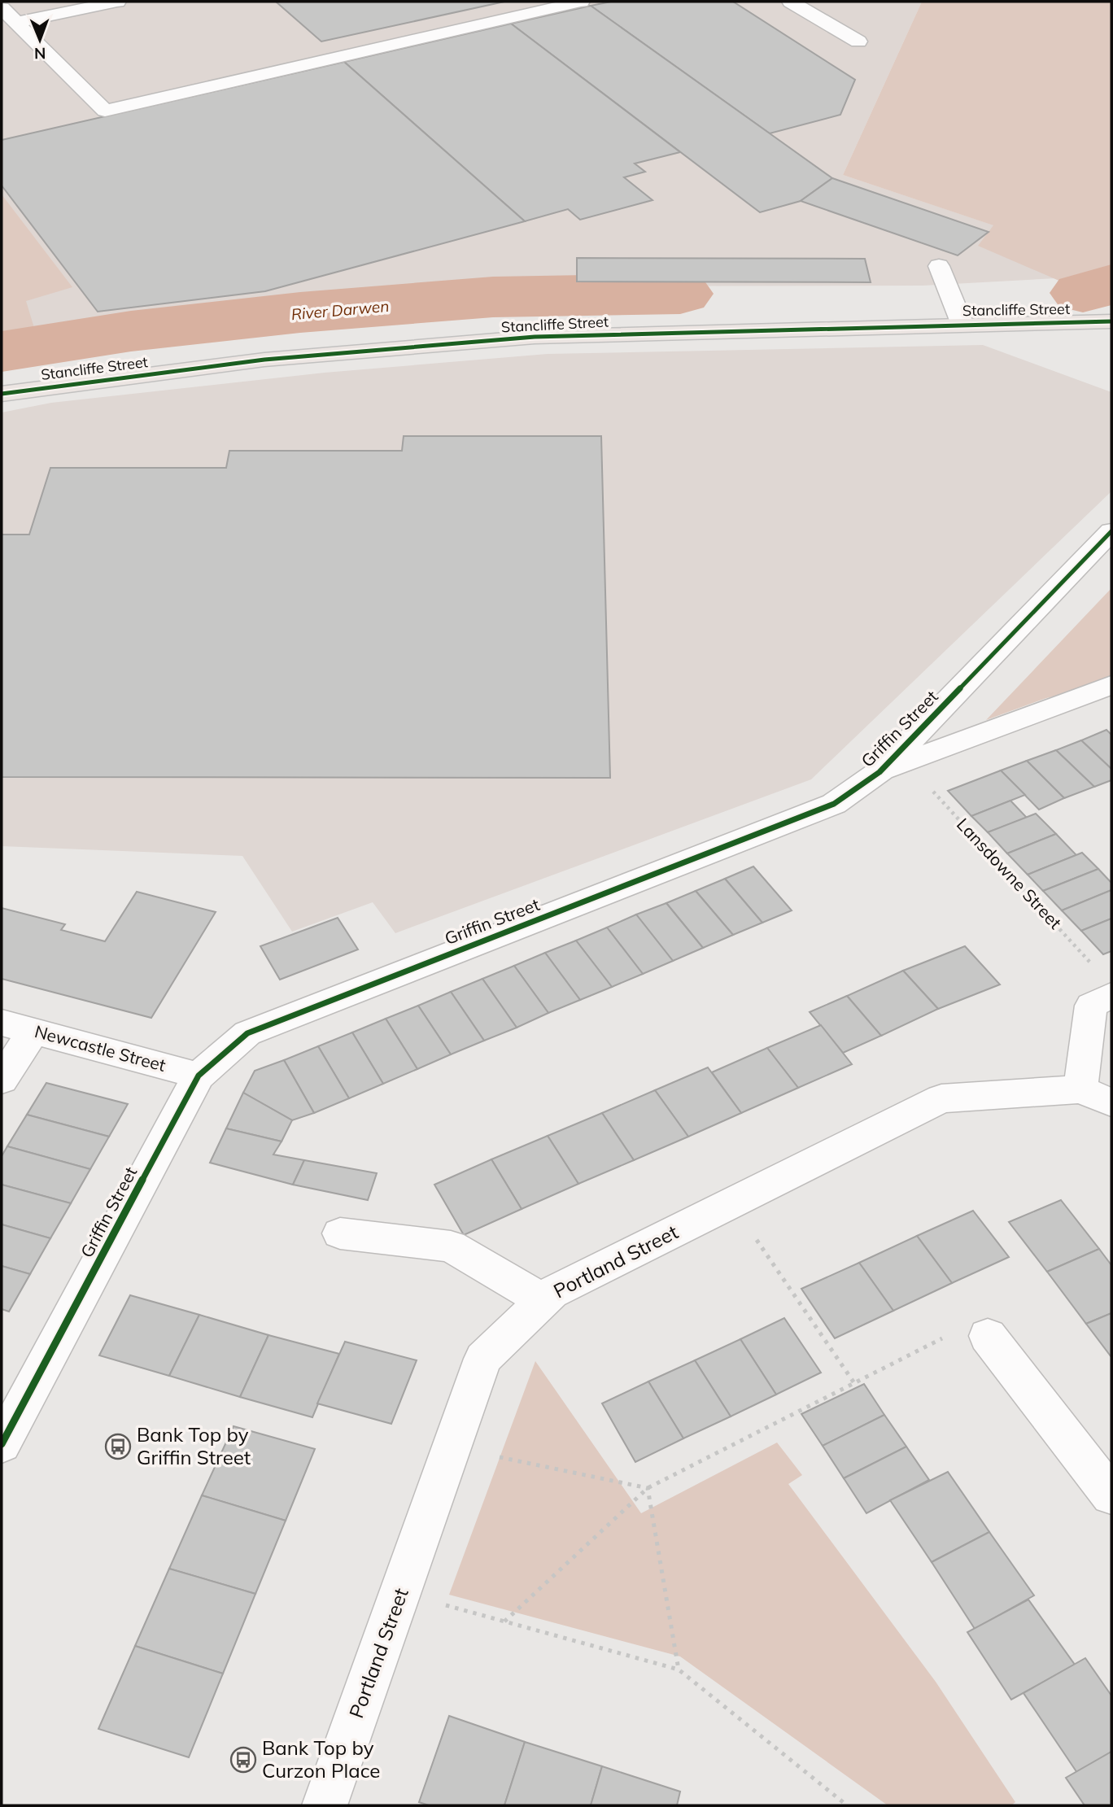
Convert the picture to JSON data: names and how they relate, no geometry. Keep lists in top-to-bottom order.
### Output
{
  "streets": {
    "main road": ["Stancliffe Street"],
    "street": ["Griffin Street", "Newcastle Street", "Portland Street"],
    "path": ["Lansdowne Street"]
  },
  "crossings": [
    ["Griffin Street", "Lansdowne Street"],
    ["Griffin Street", "Newcastle Street"]
  ],
  "water": ["River Darwen"],
  "places": {
    "bus stop": ["Bank Top by Griffin Street", "Bank Top by Curzon Place"]
  },
  "north": "bottom"
}
